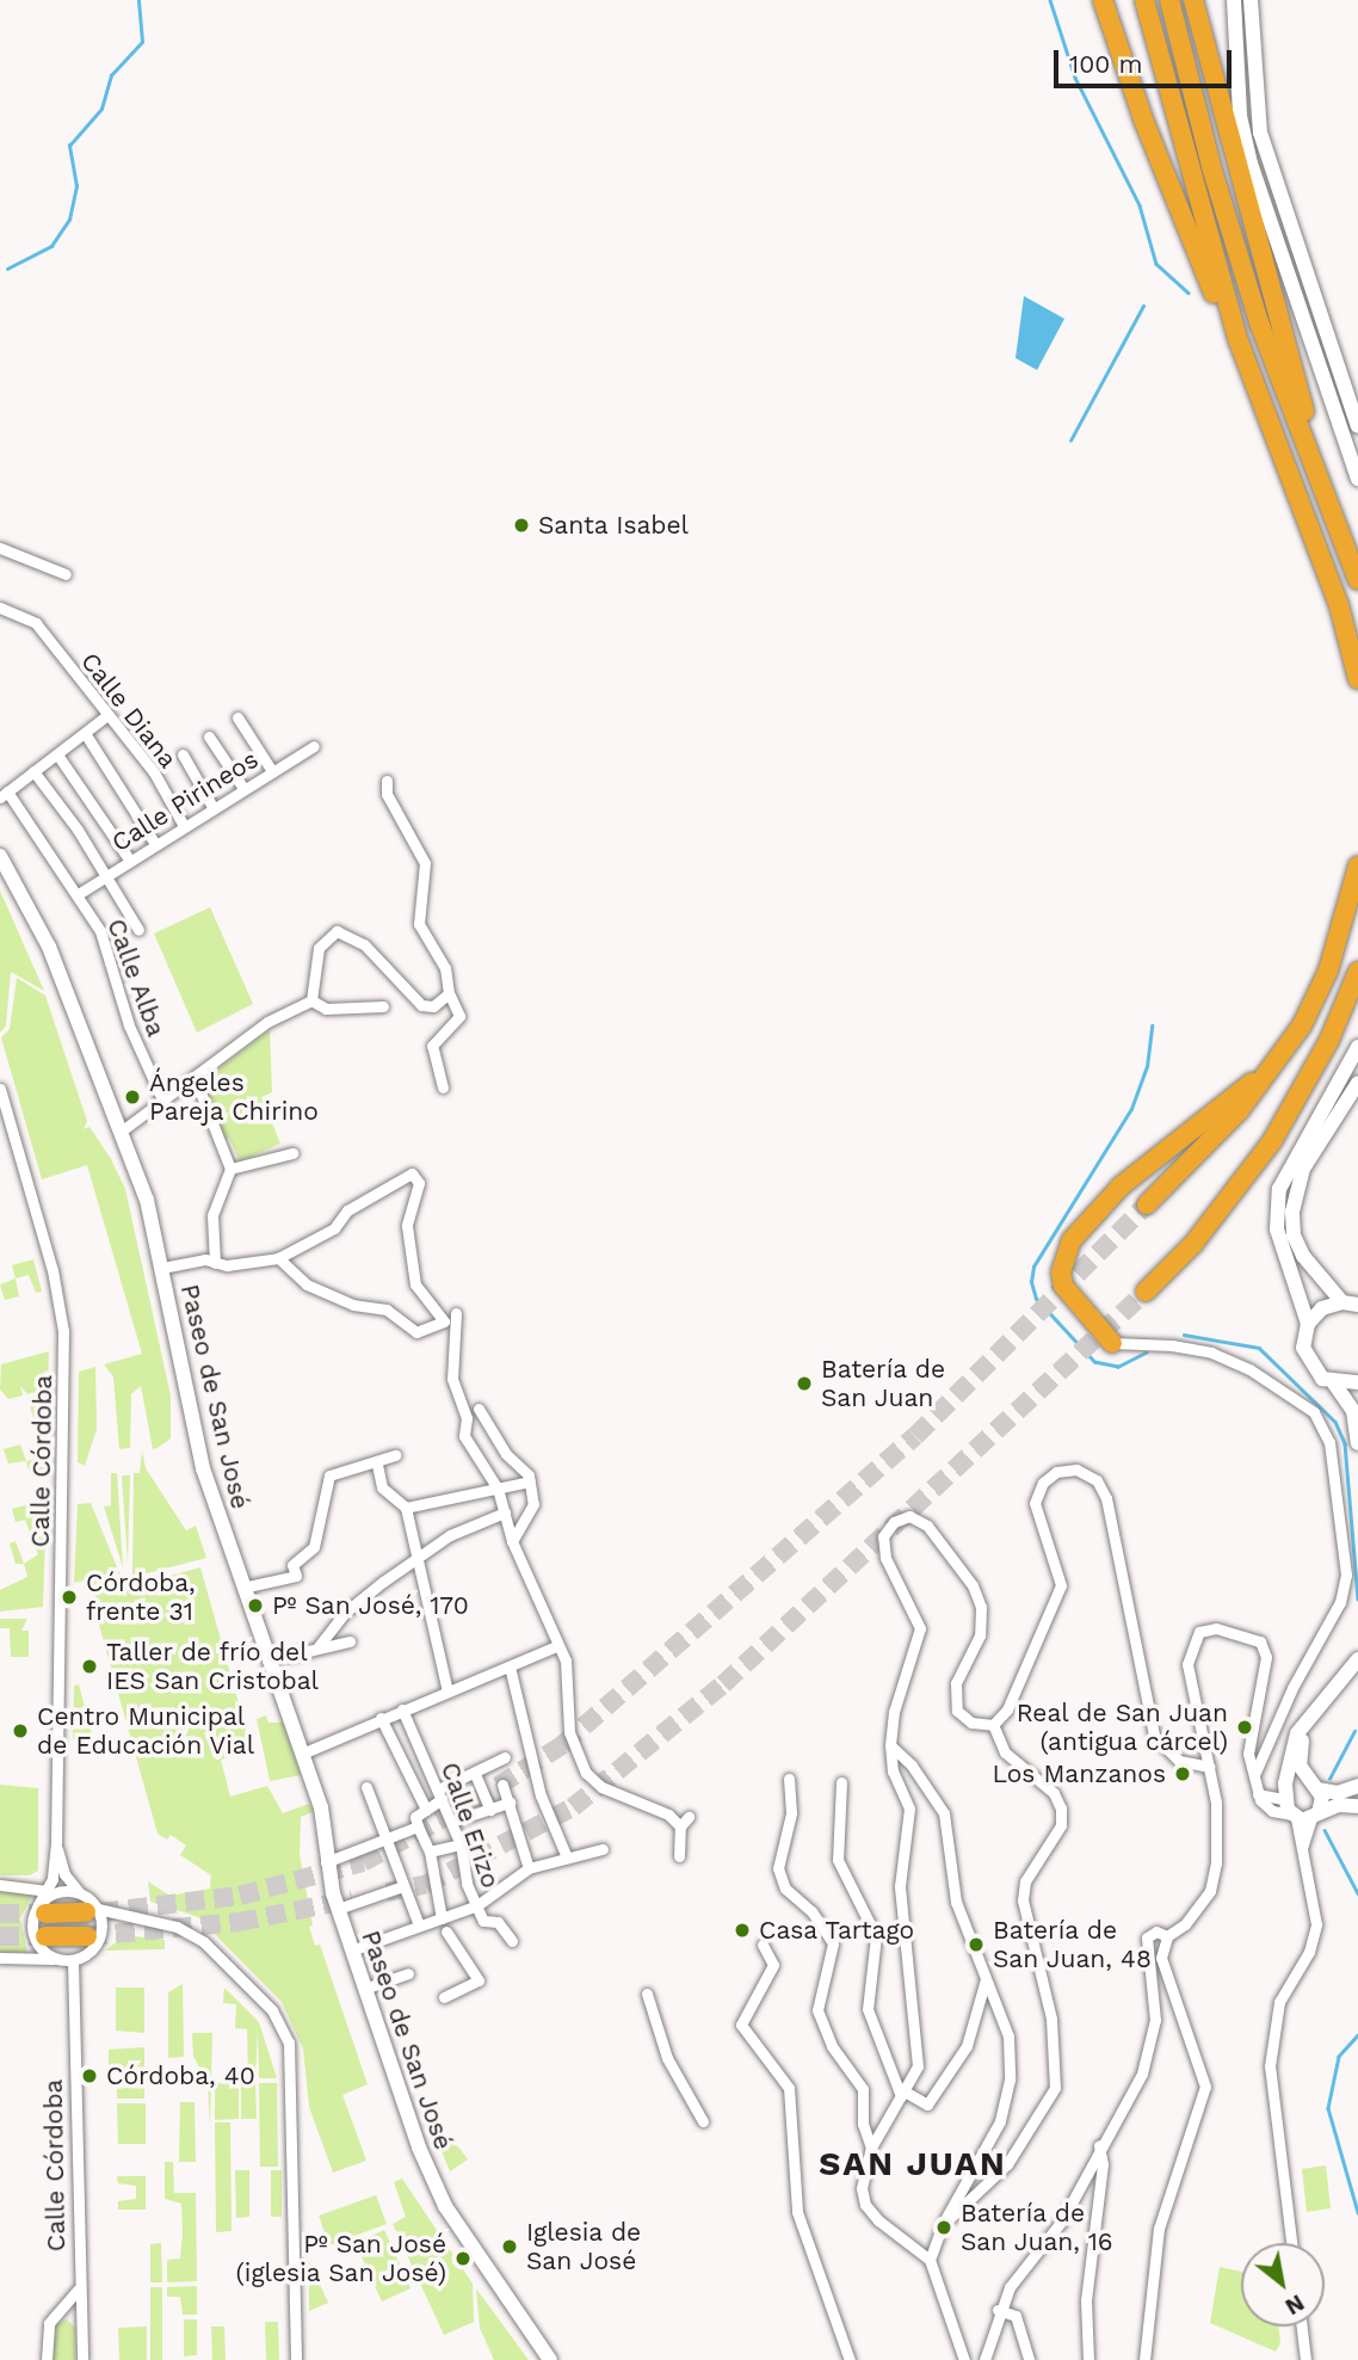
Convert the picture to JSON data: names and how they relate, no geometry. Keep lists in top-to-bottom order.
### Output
{
  "streets": {
    "street": [
      "Calle Diana",
      "Calle Pirineos",
      "Calle Alba",
      "Paseo de San José",
      "Calle Córdoba",
      "Calle Erizo"
    ]
  },
  "crossings": [
    ["Calle Diana", "Calle Pirineos"],
    ["Calle Pirineos", "Calle Alba"]
  ],
  "districts": ["SAN JUAN"],
  "places": [
    "Santa Isabel",
    "Ángeles Pareja Chirino",
    "Batería de San Juan",
    "Córdoba, frente 31",
    "Pº San José, 170",
    "Taller de frío del IES San Cristobal",
    "Real de San Juan (antigua cárcel)",
    "Centro Municipal de Educación Vial",
    "Los Manzanos",
    "Casa Tartago",
    "Batería de San Juan, 48",
    "Córdoba, 40",
    "Batería de San Juan, 16",
    "Iglesia de San José",
    "Pº San José (iglesia San José)"
  ],
  "scale_bar": "100 m",
  "north": "bottom right"
}
